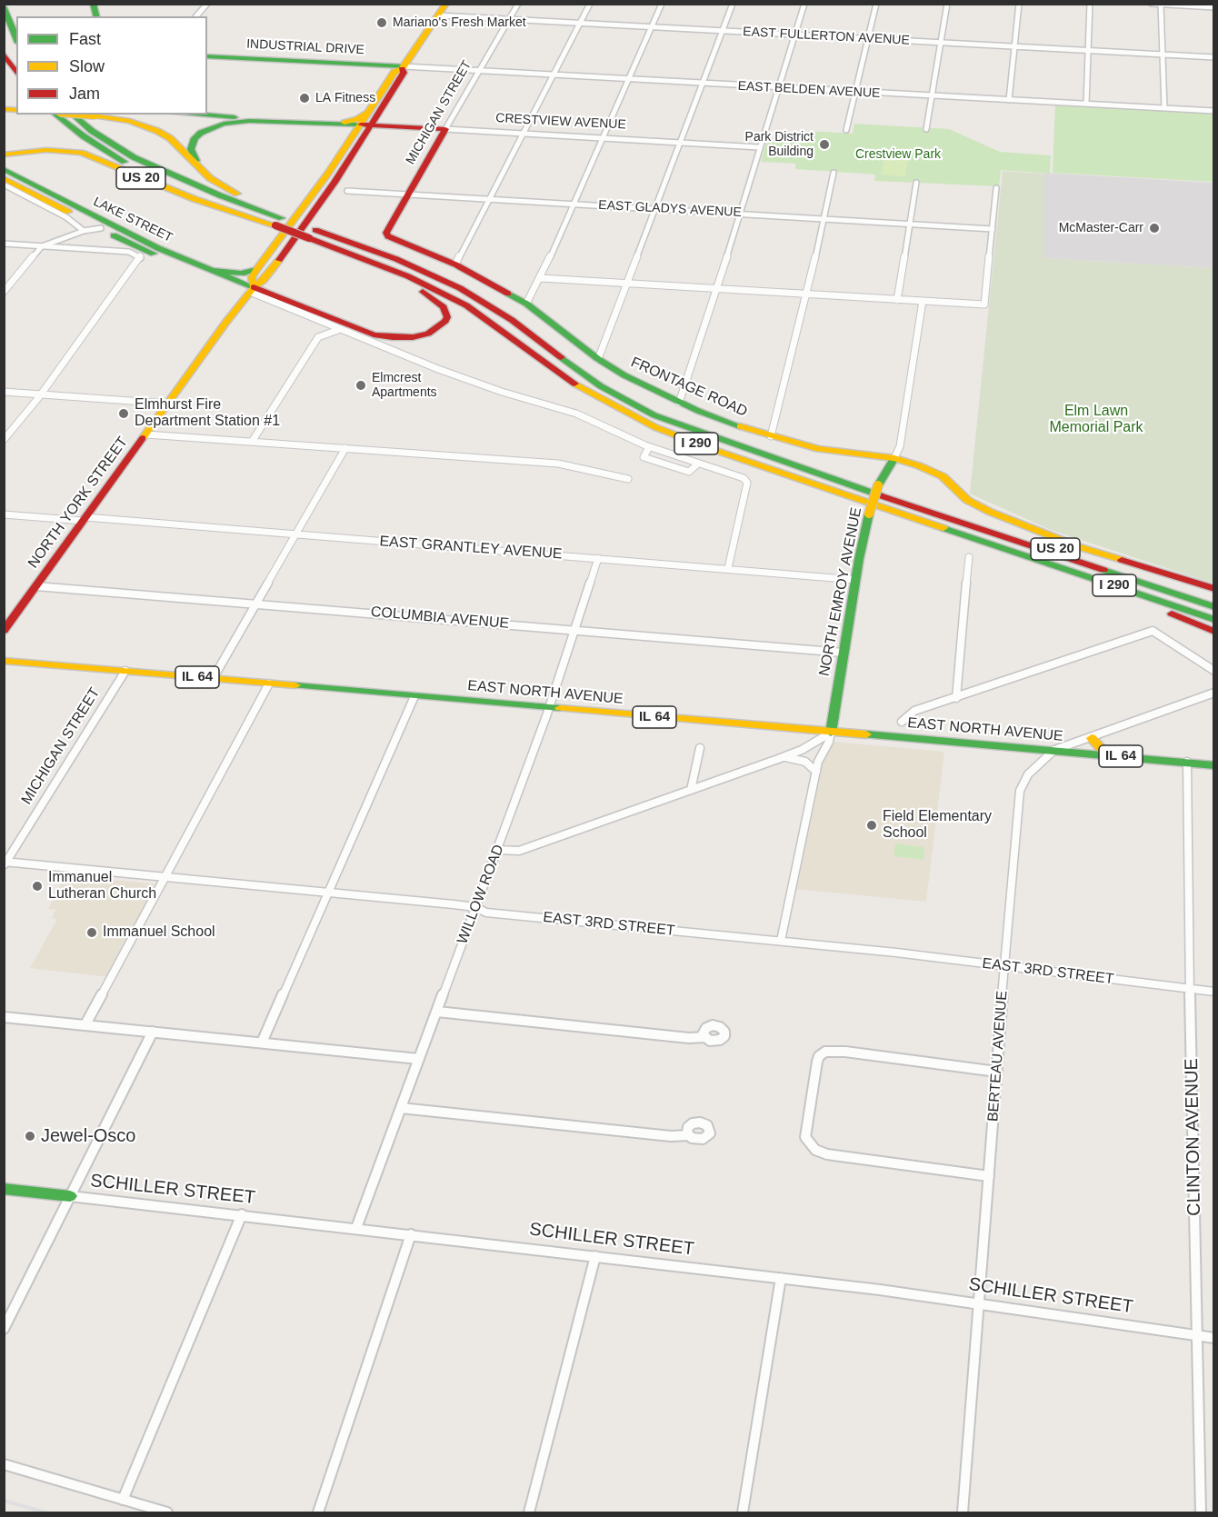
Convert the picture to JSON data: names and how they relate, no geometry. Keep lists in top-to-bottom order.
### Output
{
  "streets": {
    "main road": [
      "INDUSTRIAL DRIVE",
      "MICHIGAN STREET",
      "CRESTVIEW AVENUE",
      "US 20",
      "LAKE STREET",
      "FRONTAGE ROAD",
      "I 290",
      "NORTH YORK STREET",
      "NORTH EMROY AVENUE",
      "IL 64",
      "EAST NORTH AVENUE",
      "SCHILLER STREET"
    ],
    "street": [
      "EAST FULLERTON AVENUE",
      "EAST BELDEN AVENUE",
      "EAST GLADYS AVENUE",
      "EAST GRANTLEY AVENUE",
      "COLUMBIA AVENUE",
      "WILLOW ROAD",
      "EAST 3RD STREET",
      "BERTEAU AVENUE",
      "CLINTON AVENUE"
    ]
  },
  "crossings": [
    ["EAST FULLERTON AVENUE", "MICHIGAN STREET"],
    ["EAST FULLERTON AVENUE", "NORTH YORK STREET"],
    ["INDUSTRIAL DRIVE", "EAST BELDEN AVENUE"],
    ["INDUSTRIAL DRIVE", "NORTH YORK STREET"],
    ["EAST BELDEN AVENUE", "MICHIGAN STREET"],
    ["EAST BELDEN AVENUE", "NORTH YORK STREET"],
    ["MICHIGAN STREET", "CRESTVIEW AVENUE"],
    ["MICHIGAN STREET", "EAST GLADYS AVENUE"],
    ["MICHIGAN STREET", "FRONTAGE ROAD"],
    ["MICHIGAN STREET", "EAST NORTH AVENUE"],
    ["MICHIGAN STREET", "EAST 3RD STREET"],
    ["CRESTVIEW AVENUE", "NORTH YORK STREET"],
    ["US 20", "I 290"],
    ["LAKE STREET", "NORTH YORK STREET"],
    ["FRONTAGE ROAD", "NORTH EMROY AVENUE"],
    ["NORTH YORK STREET", "EAST GRANTLEY AVENUE"],
    ["NORTH YORK STREET", "COLUMBIA AVENUE"],
    ["EAST GRANTLEY AVENUE", "NORTH EMROY AVENUE"],
    ["EAST GRANTLEY AVENUE", "WILLOW ROAD"],
    ["NORTH EMROY AVENUE", "COLUMBIA AVENUE"],
    ["NORTH EMROY AVENUE", "EAST NORTH AVENUE"],
    ["COLUMBIA AVENUE", "WILLOW ROAD"],
    ["EAST NORTH AVENUE", "WILLOW ROAD"],
    ["EAST NORTH AVENUE", "BERTEAU AVENUE"],
    ["EAST NORTH AVENUE", "CLINTON AVENUE"],
    ["WILLOW ROAD", "EAST 3RD STREET"],
    ["WILLOW ROAD", "SCHILLER STREET"],
    ["EAST 3RD STREET", "BERTEAU AVENUE"],
    ["EAST 3RD STREET", "CLINTON AVENUE"],
    ["BERTEAU AVENUE", "SCHILLER STREET"],
    ["CLINTON AVENUE", "SCHILLER STREET"]
  ],
  "parks": ["Crestview Park", "Elm Lawn Memorial Park"],
  "places": [
    "Mariano's Fresh Market",
    "LA Fitness",
    "Park District Building",
    "McMaster-Carr",
    "Elmcrest Apartments",
    "Elmhurst Fire Department Station #1",
    "Field Elementary School",
    "Immanuel Lutheran Church",
    "Immanuel School",
    "Jewel-Osco"
  ],
  "legend": ["Fast", "Slow", "Jam"]
}
